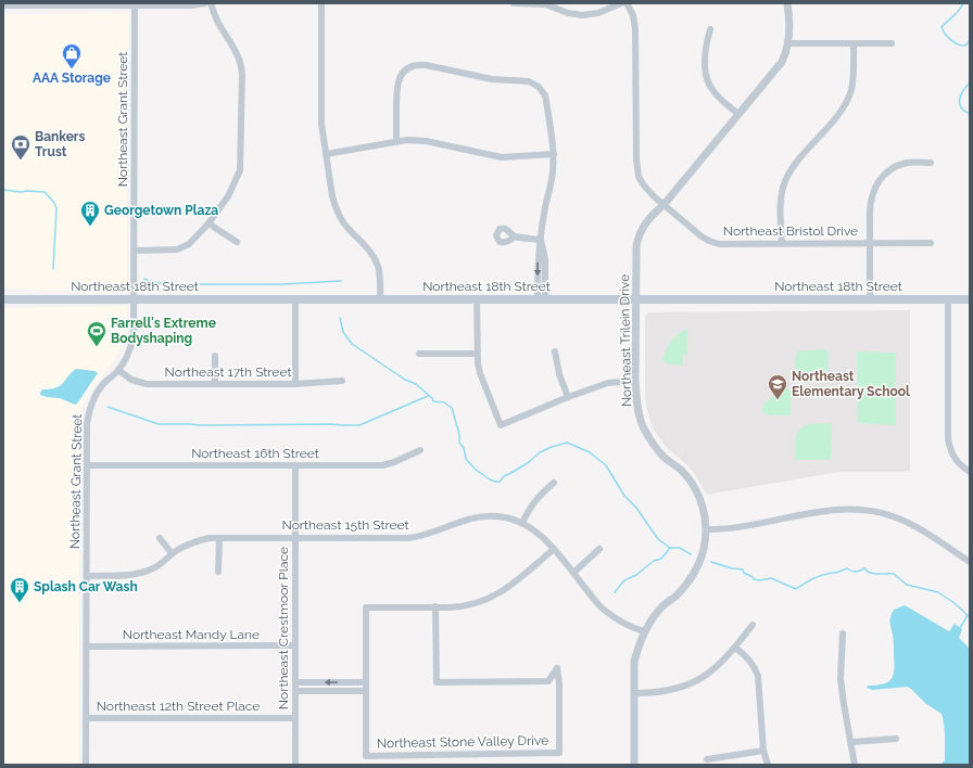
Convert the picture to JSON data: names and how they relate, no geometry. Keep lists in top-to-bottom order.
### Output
{
  "streets": {
    "main road": ["Northeast 18th Street"],
    "street": [
      "Northeast Grant Street",
      "Northeast Bristol Drive",
      "Northeast Trilein Drive",
      "Northeast 17th Street",
      "Northeast 16th Street",
      "Northeast 15th Street",
      "Northeast Crestmoor Place",
      "Northeast Mandy Lane",
      "Northeast 12th Street Place",
      "Northeast Stone Valley Drive"
    ]
  },
  "crossings": [
    ["Northeast Grant Street", "Northeast 18th Street"],
    ["Northeast Grant Street", "Northeast 17th Street"],
    ["Northeast Grant Street", "Northeast 16th Street"],
    ["Northeast Grant Street", "Northeast 15th Street"],
    ["Northeast Grant Street", "Northeast Mandy Lane"],
    ["Northeast Grant Street", "Northeast 12th Street Place"],
    ["Northeast Bristol Drive", "Northeast Trilein Drive"],
    ["Northeast 18th Street", "Northeast Trilein Drive"],
    ["Northeast Trilein Drive", "Northeast 15th Street"],
    ["Northeast 16th Street", "Northeast Crestmoor Place"],
    ["Northeast 15th Street", "Northeast Crestmoor Place"],
    ["Northeast Crestmoor Place", "Northeast Mandy Lane"],
    ["Northeast Crestmoor Place", "Northeast 12th Street Place"]
  ],
  "places": {
    "shop": ["AAA Storage"],
    "bank": ["Bankers Trust"],
    "building": ["Georgetown Plaza", "Splash Car Wash"],
    "sports": ["Farrell's Extreme Bodyshaping"],
    "school or university": ["Northeast Elementary School"]
  }
}
